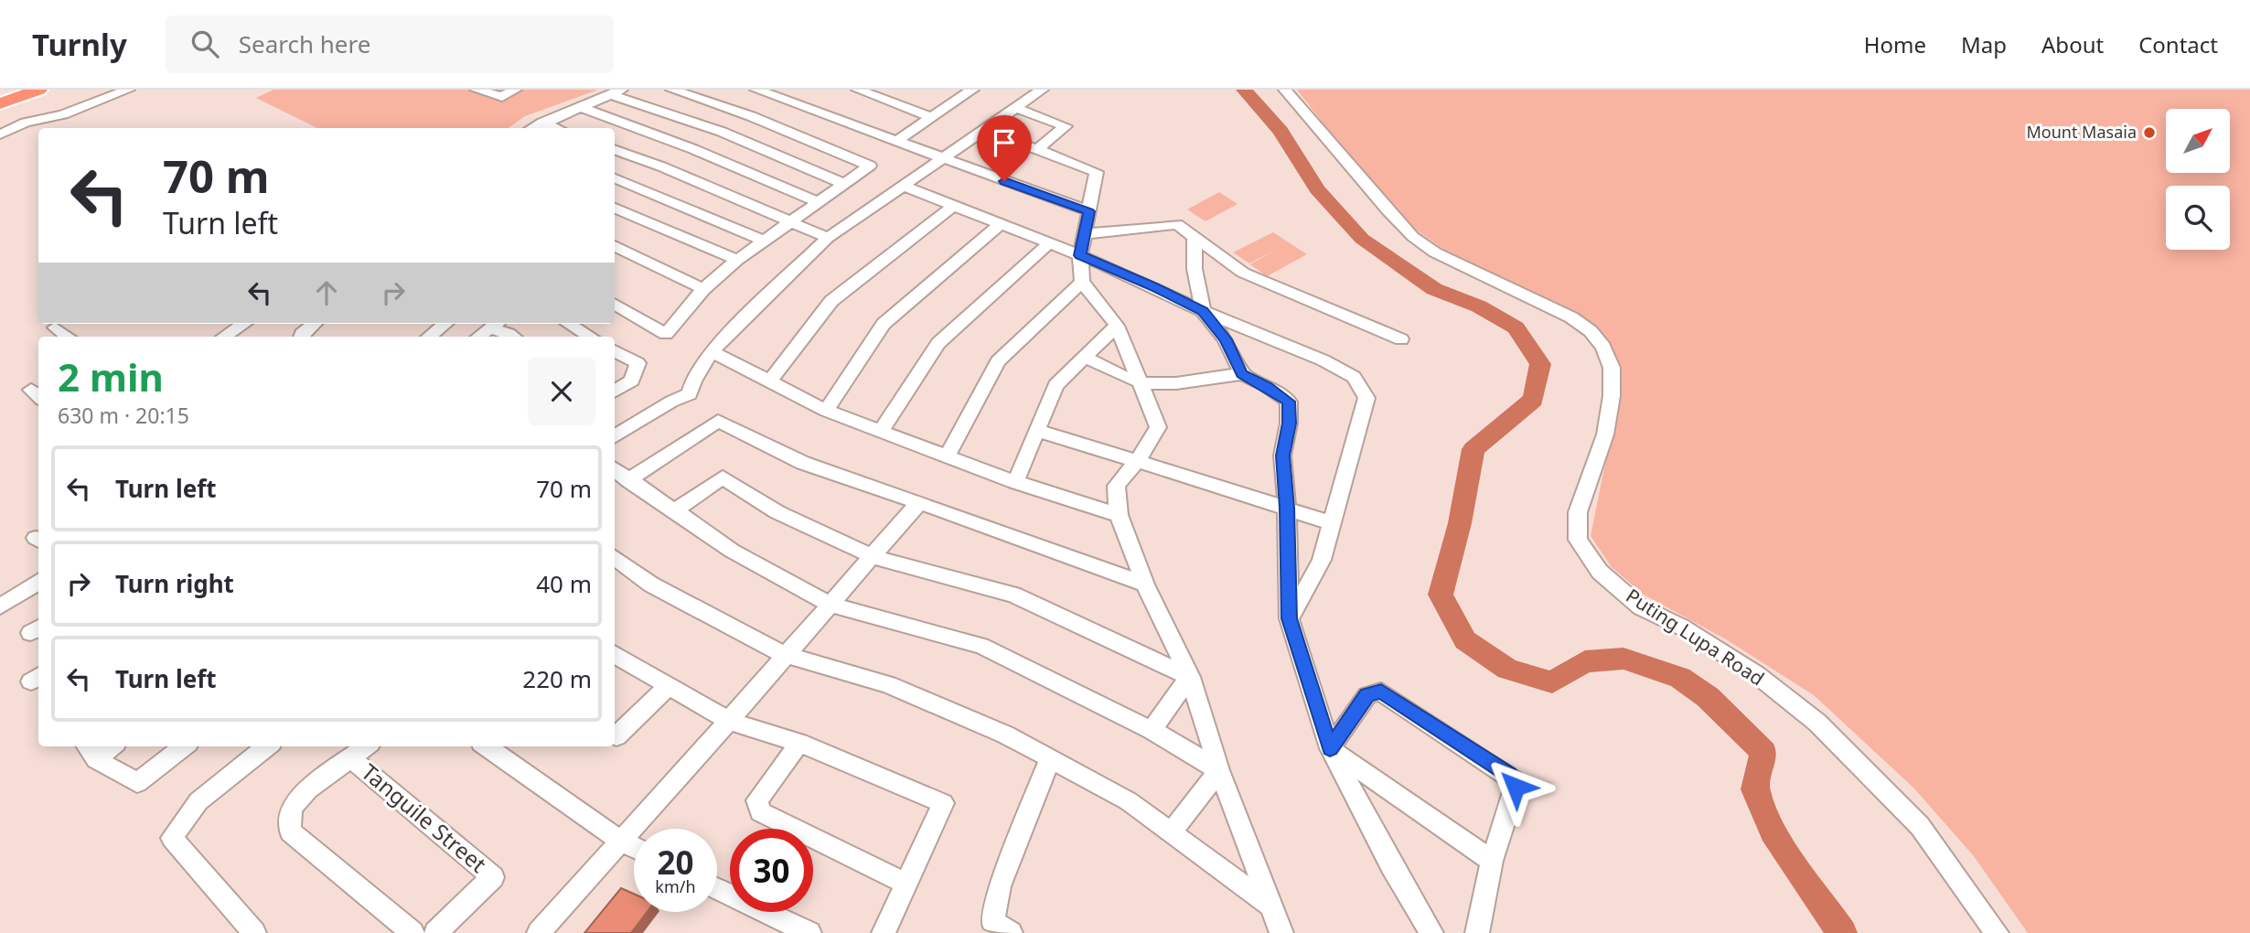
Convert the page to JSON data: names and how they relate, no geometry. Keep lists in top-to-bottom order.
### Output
{
  "streets": {
    "street": ["Puting Lupa Road", "Tanguile Street"]
  },
  "places": ["Mount Masaia"],
  "north": "top right",
  "page": {
    "header": "Turnly",
    "search": "Search here",
    "nav": [
      "Home",
      "Map",
      "About",
      "Contact"
    ],
    "turn": ["70 m", "Turn left"],
    "heading": ["2 min", "630 m · 20:15"],
    "list": [
      {
        "name": "Turn left",
        "value": "70 m"
      },
      {
        "name": "Turn right",
        "value": "40 m"
      },
      {
        "name": "Turn left",
        "value": "220 m"
      }
    ],
    "speed": "20 km/h",
    "limit": "30"
  }
}
